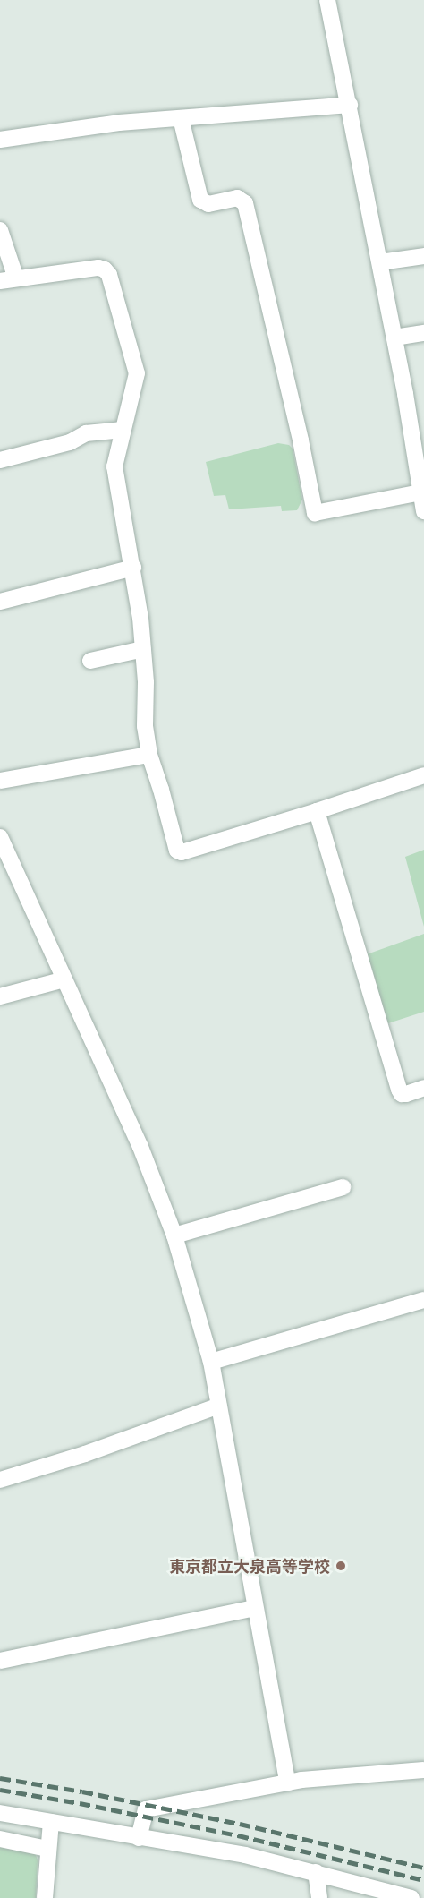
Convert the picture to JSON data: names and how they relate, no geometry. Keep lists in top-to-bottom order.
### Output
{
  "places": ["東京都立大泉高等学校"]
}
